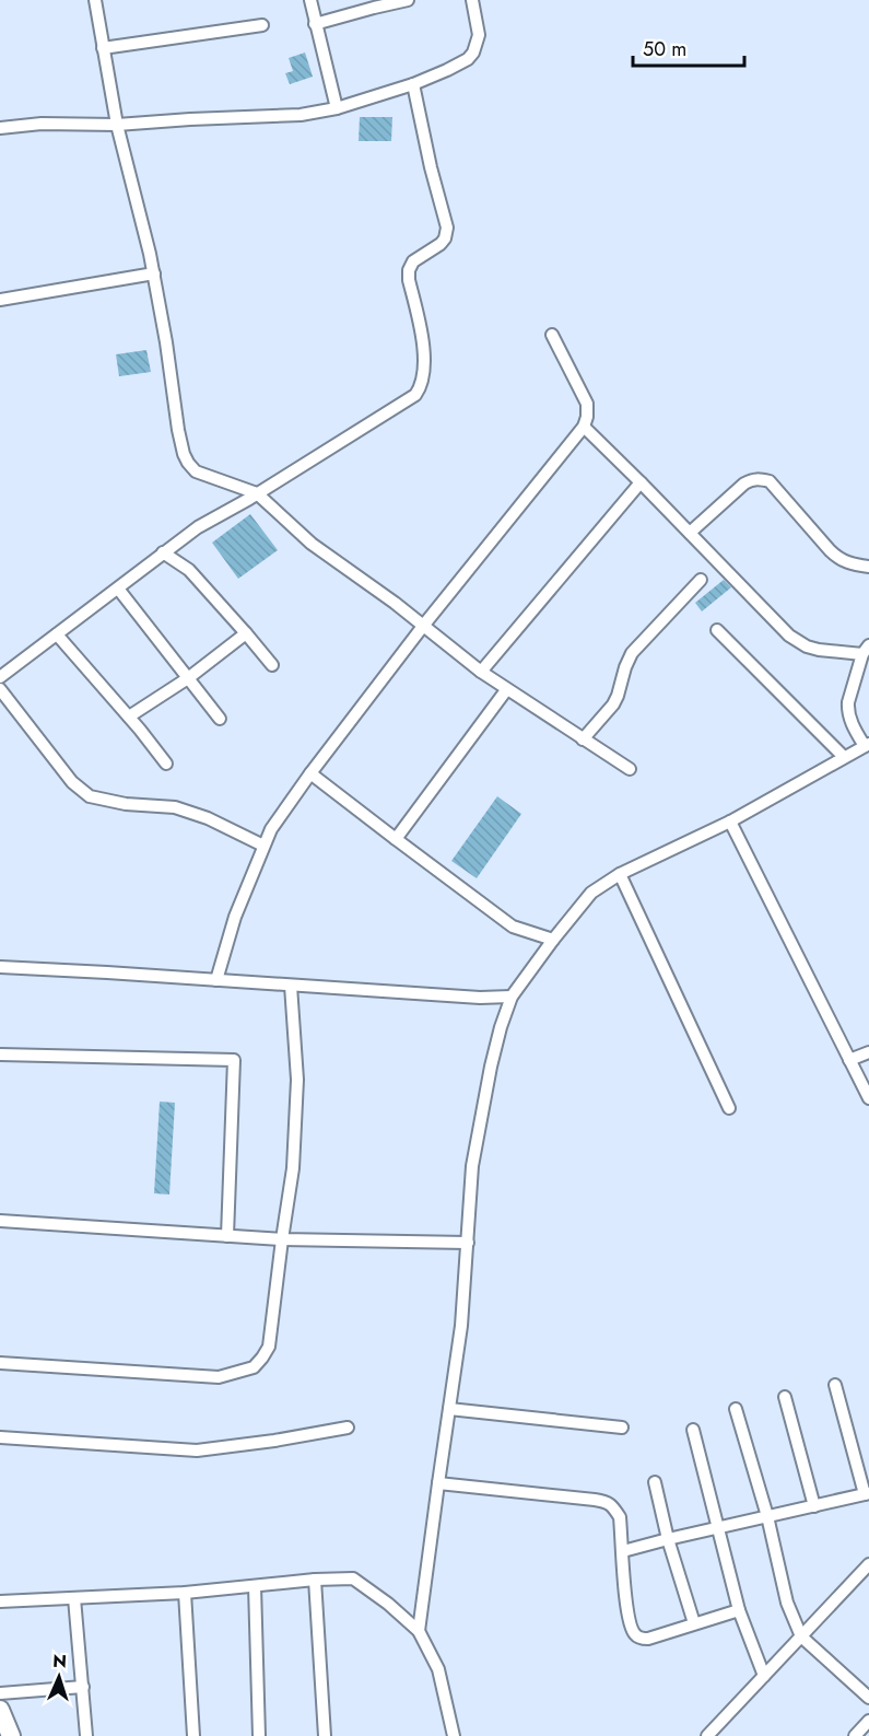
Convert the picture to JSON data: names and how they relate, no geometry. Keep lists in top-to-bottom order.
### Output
{
  "scale_bar": "50 m",
  "north": "top"
}
